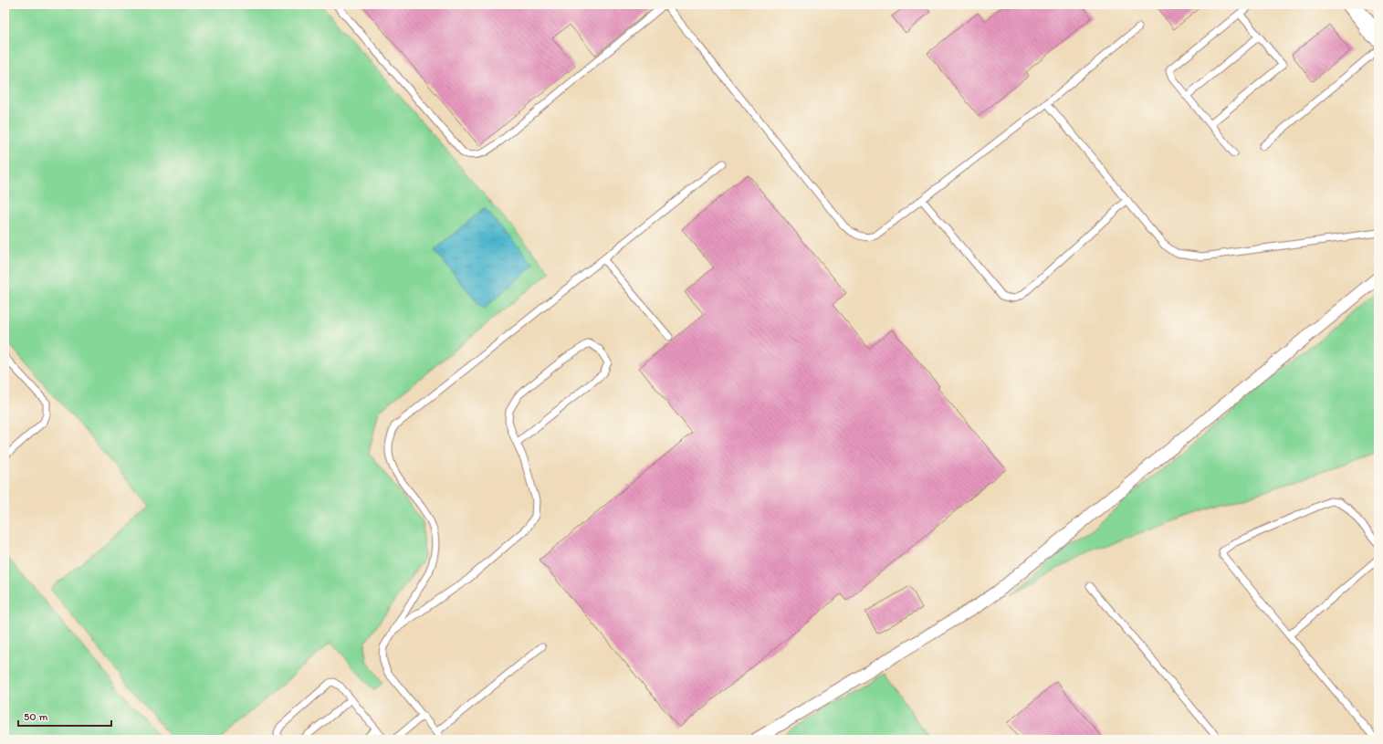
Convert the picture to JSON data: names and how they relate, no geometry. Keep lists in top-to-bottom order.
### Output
{
  "scale_bar": "50 m"
}
